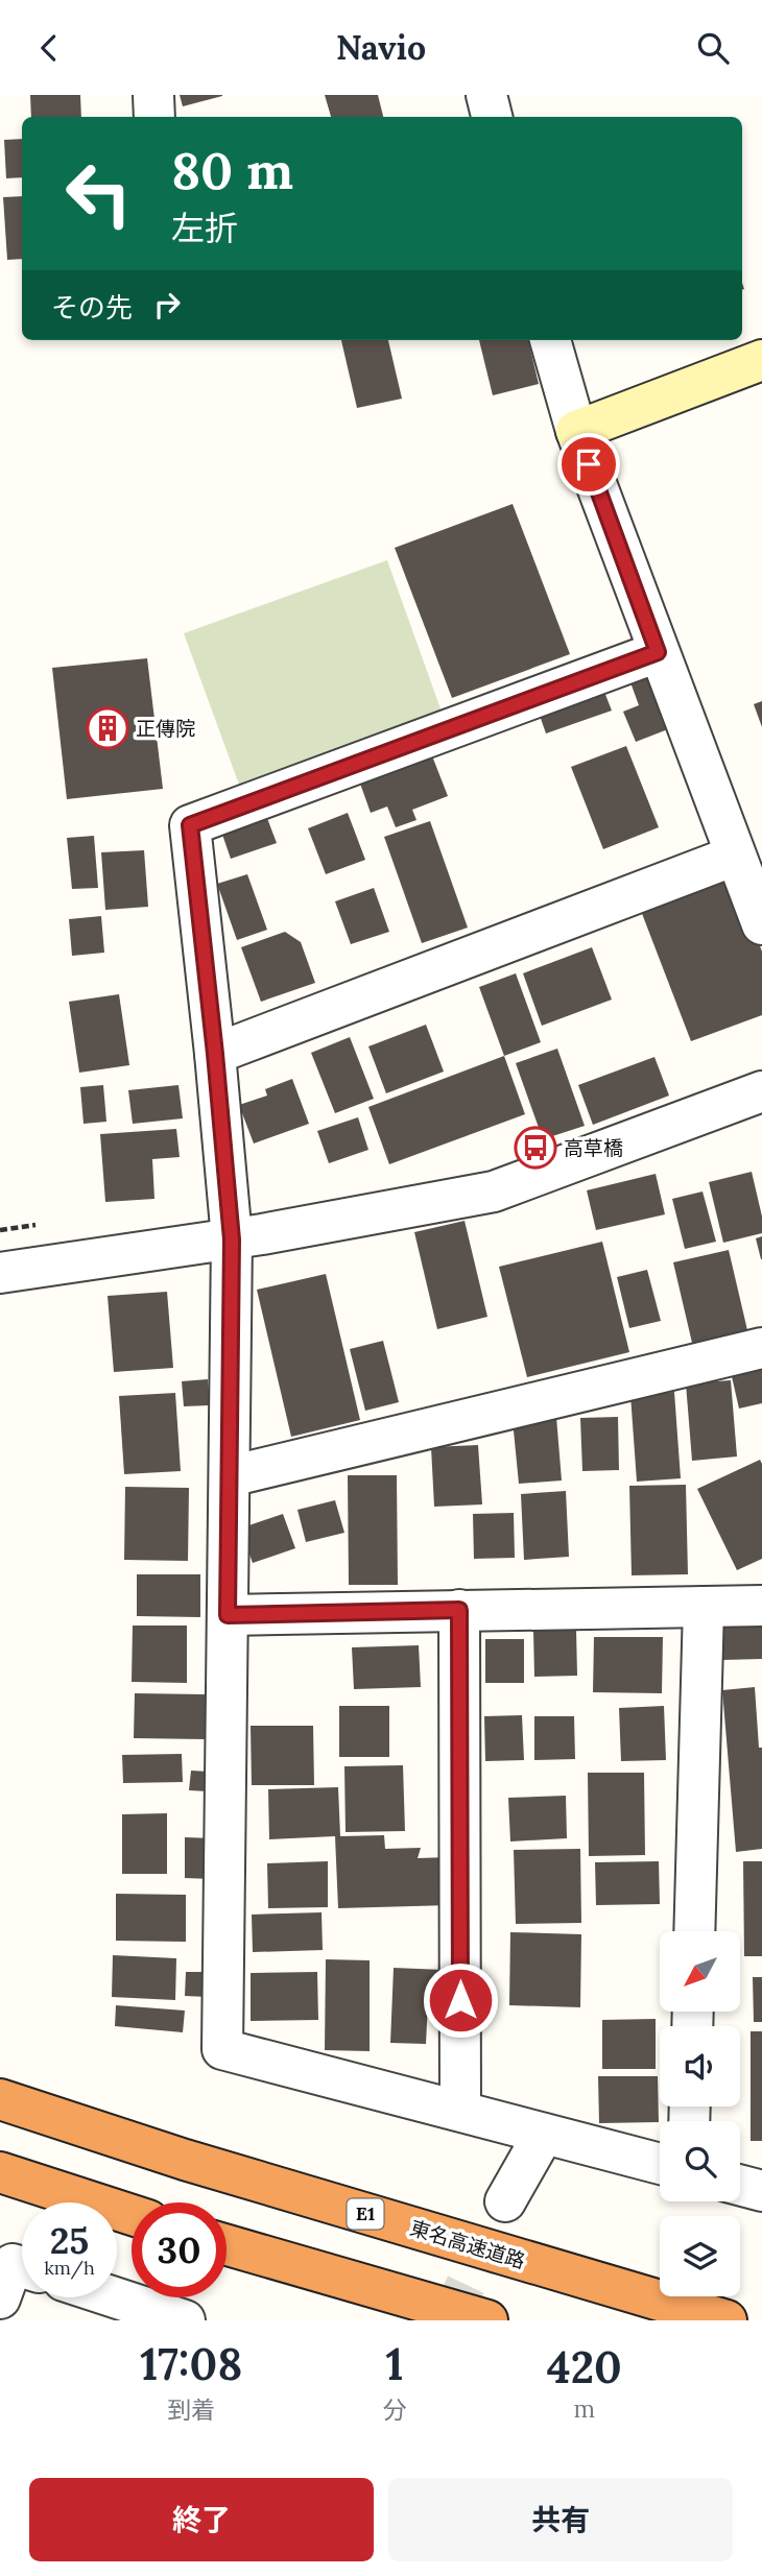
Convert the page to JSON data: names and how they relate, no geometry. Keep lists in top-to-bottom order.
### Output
{
  "streets": {
    "highway": ["E1", "東名高速道路"]
  },
  "places": {
    "building": ["正傳院"],
    "bus stop": ["高草橋"]
  },
  "north": "bottom left",
  "page": {
    "header": "Navio",
    "turn": ["80 m", "左折"],
    "then": "その先",
    "speed": "25 km/h",
    "limit": "30",
    "eta": [
      "17:08",
      "到着",
      "1",
      "分",
      "420",
      "m"
    ],
    "buttons": ["終了", "共有"]
  }
}
